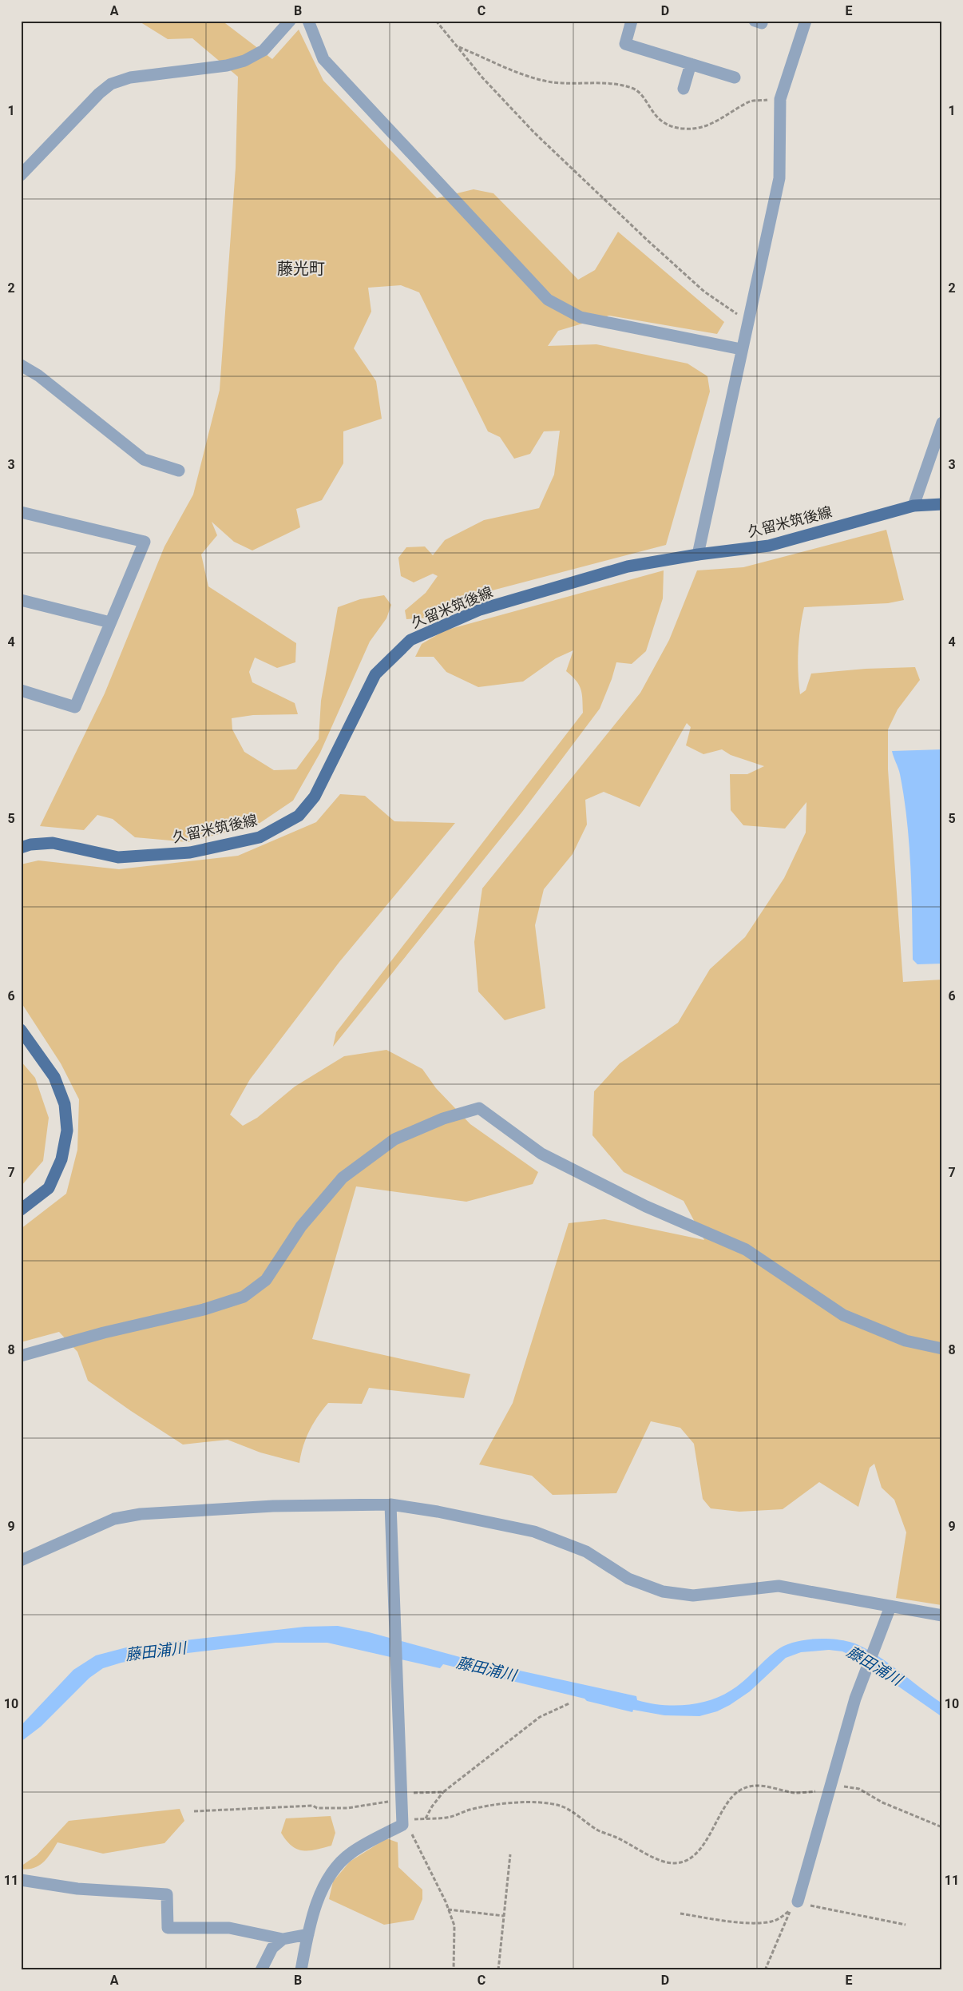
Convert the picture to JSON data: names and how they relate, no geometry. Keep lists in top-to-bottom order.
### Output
{
  "streets": {
    "main road": ["久留米筑後線"]
  },
  "districts": ["藤光町"],
  "water": ["藤田浦川"],
  "grid": {
    "columns": [
      "A",
      "B",
      "C",
      "D",
      "E"
    ],
    "rows": [
      "1",
      "2",
      "3",
      "4",
      "5",
      "6",
      "7",
      "8",
      "9",
      "10",
      "11"
    ]
  }
}
